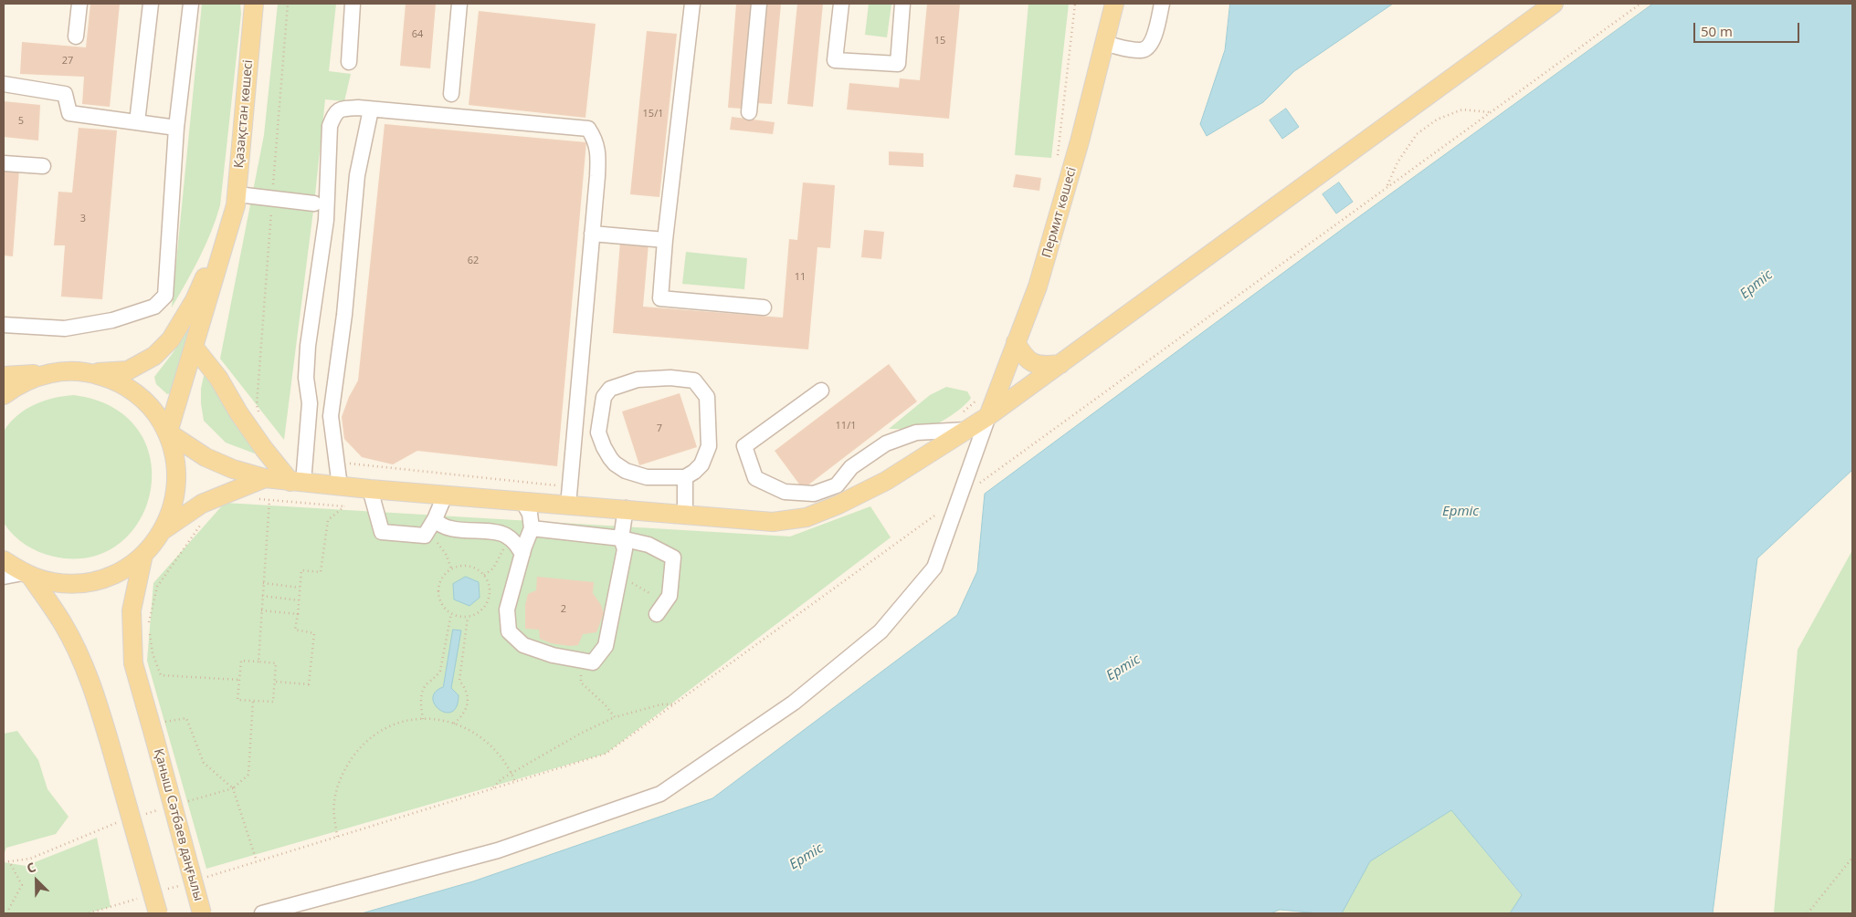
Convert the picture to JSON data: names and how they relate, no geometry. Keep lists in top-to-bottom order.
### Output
{
  "streets": {
    "main road": ["Қазақстан көшесі", "Пермит көшесі", "Қаныш Сәтбаев даңғылы"]
  },
  "water": ["Ертіс"],
  "house_numbers": [
    "64",
    "15",
    "27",
    "15/1",
    "5",
    "3",
    "62",
    "11",
    "11/1",
    "7",
    "2"
  ],
  "scale_bar": "50 m",
  "north": "top left"
}
